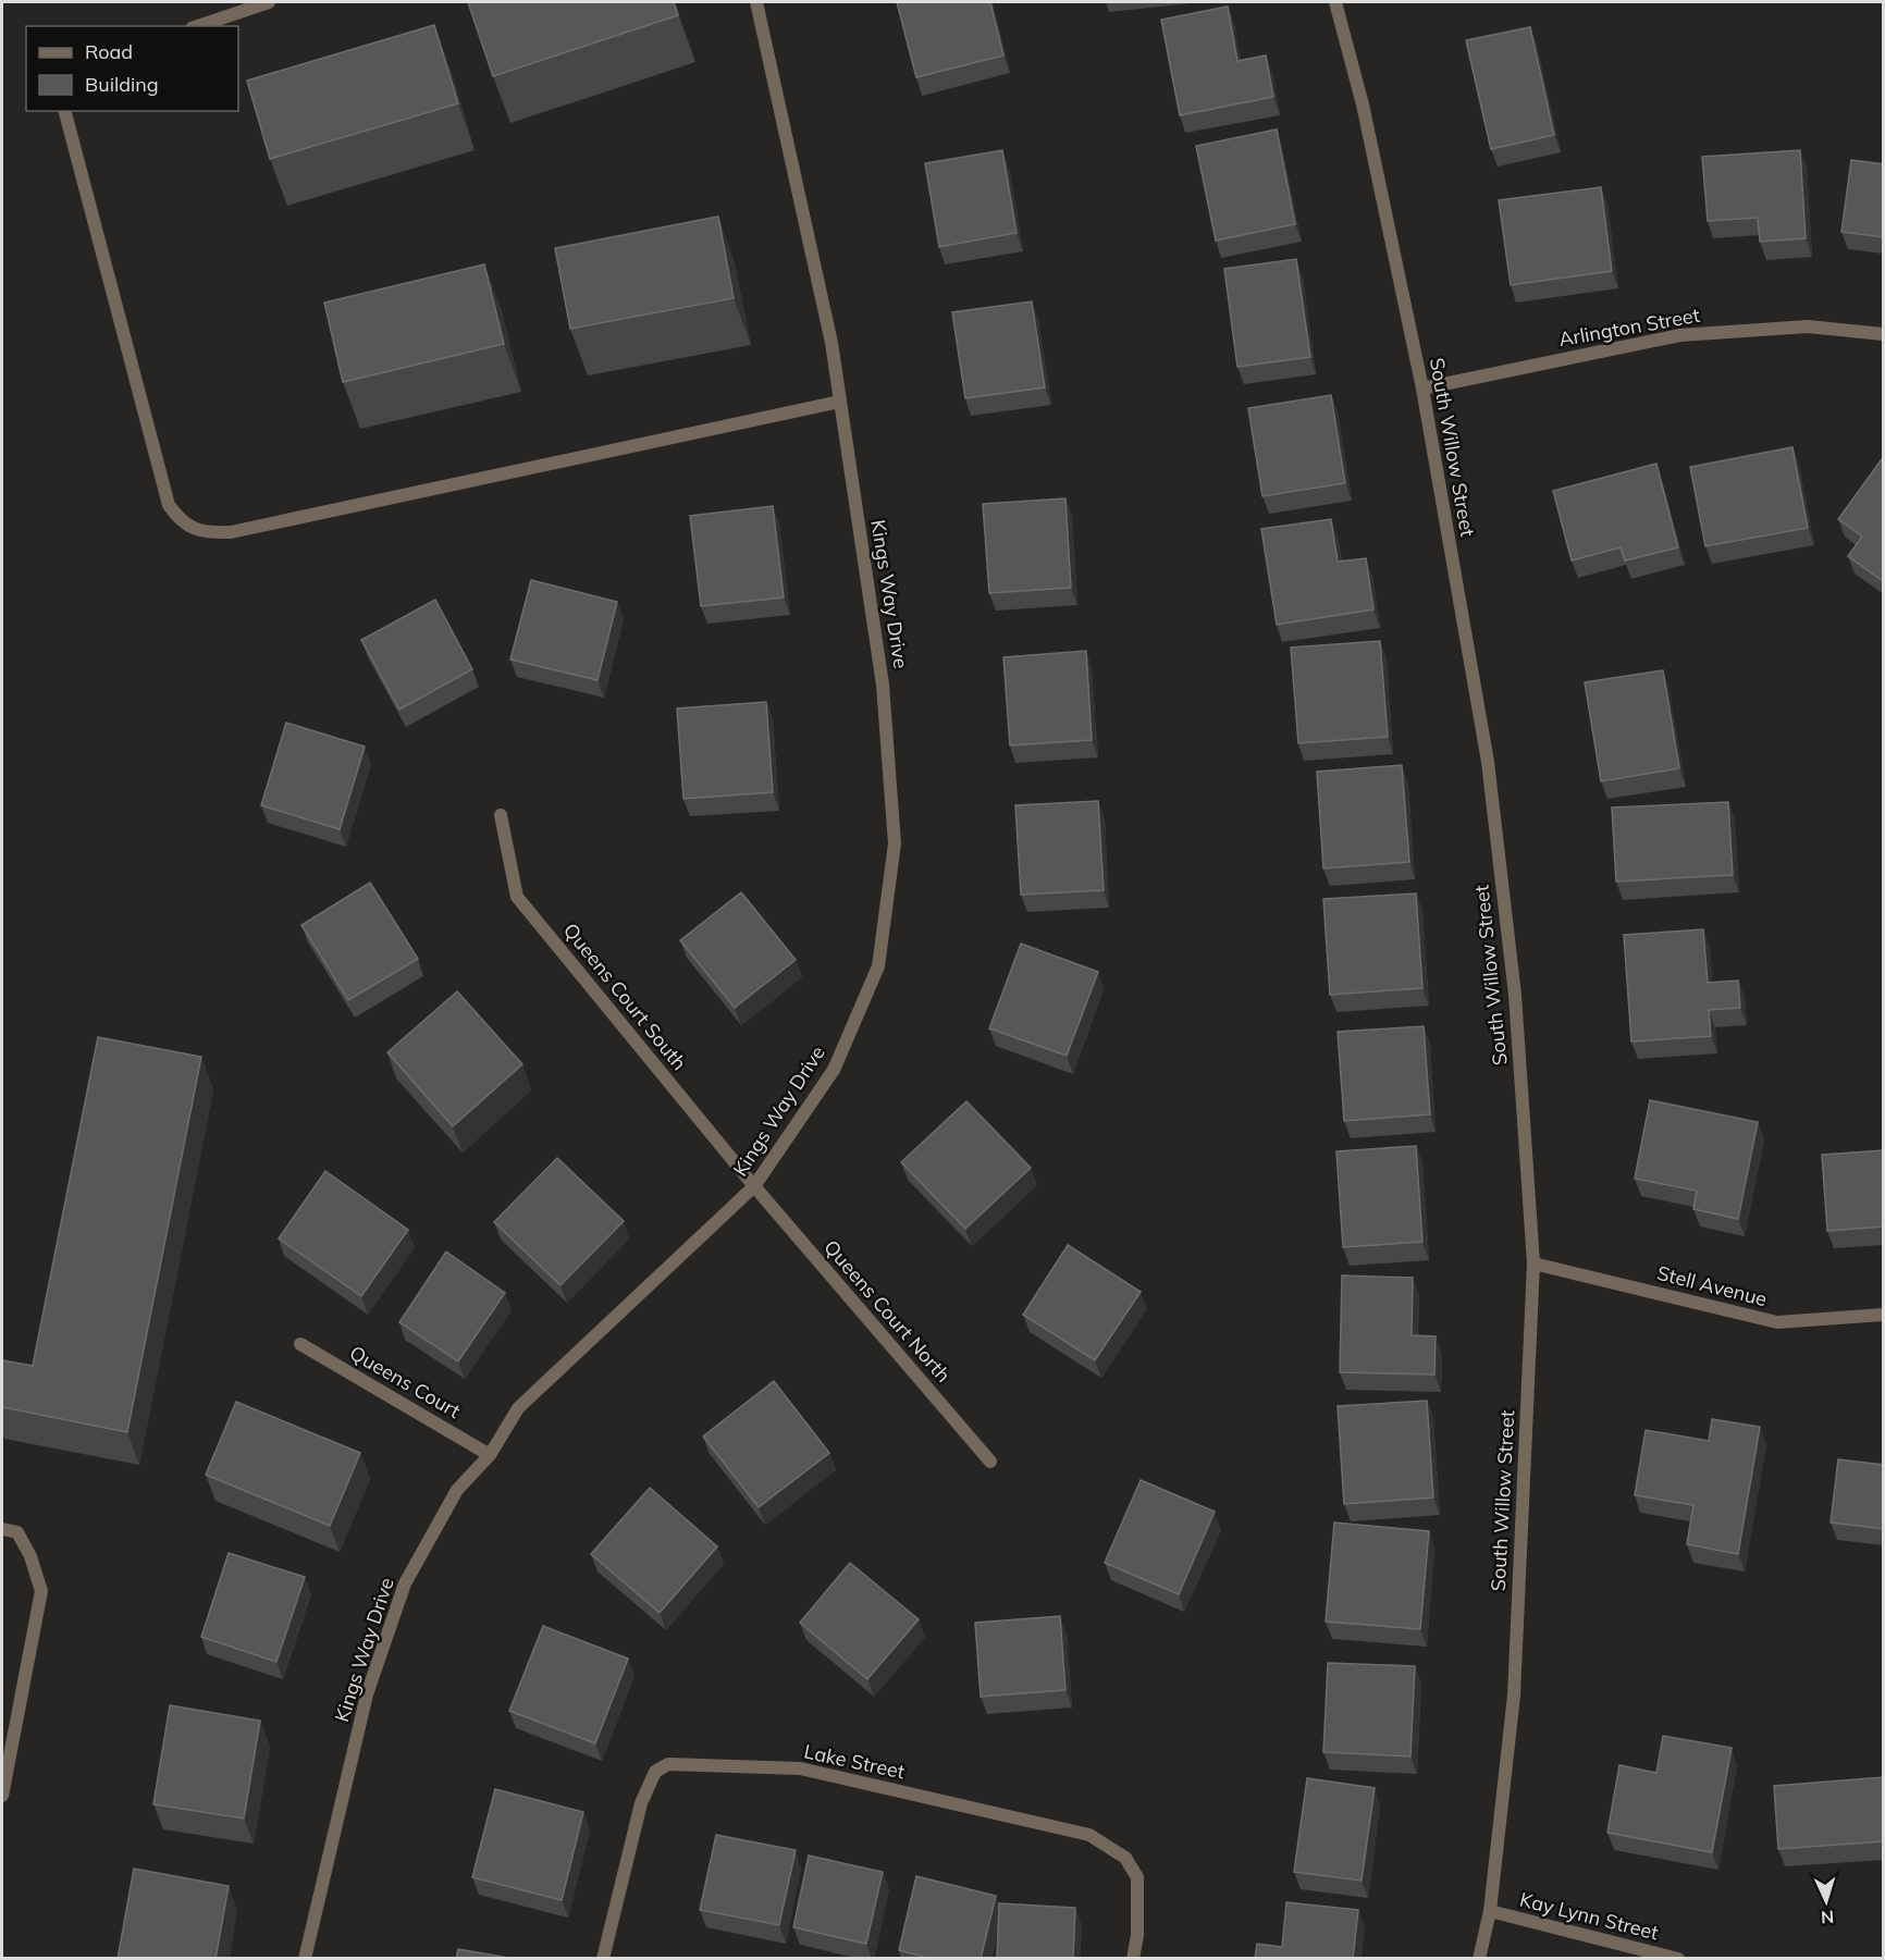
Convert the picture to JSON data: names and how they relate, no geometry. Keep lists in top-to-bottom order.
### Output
{
  "streets": {
    "street": [
      "Arlington Street",
      "South Willow Street",
      "Kings Way Drive",
      "Queens Court South",
      "Stell Avenue",
      "Queens Court North",
      "Queens Court",
      "Lake Street",
      "Kay Lynn Street"
    ]
  },
  "crossings": [
    ["Arlington Street", "South Willow Street"],
    ["South Willow Street", "Stell Avenue"],
    ["South Willow Street", "Kay Lynn Street"],
    ["Kings Way Drive", "Queens Court South"],
    ["Kings Way Drive", "Queens Court North"],
    ["Kings Way Drive", "Queens Court"],
    ["Queens Court South", "Queens Court North"]
  ],
  "legend": ["Road", "Building"],
  "north": "bottom"
}
